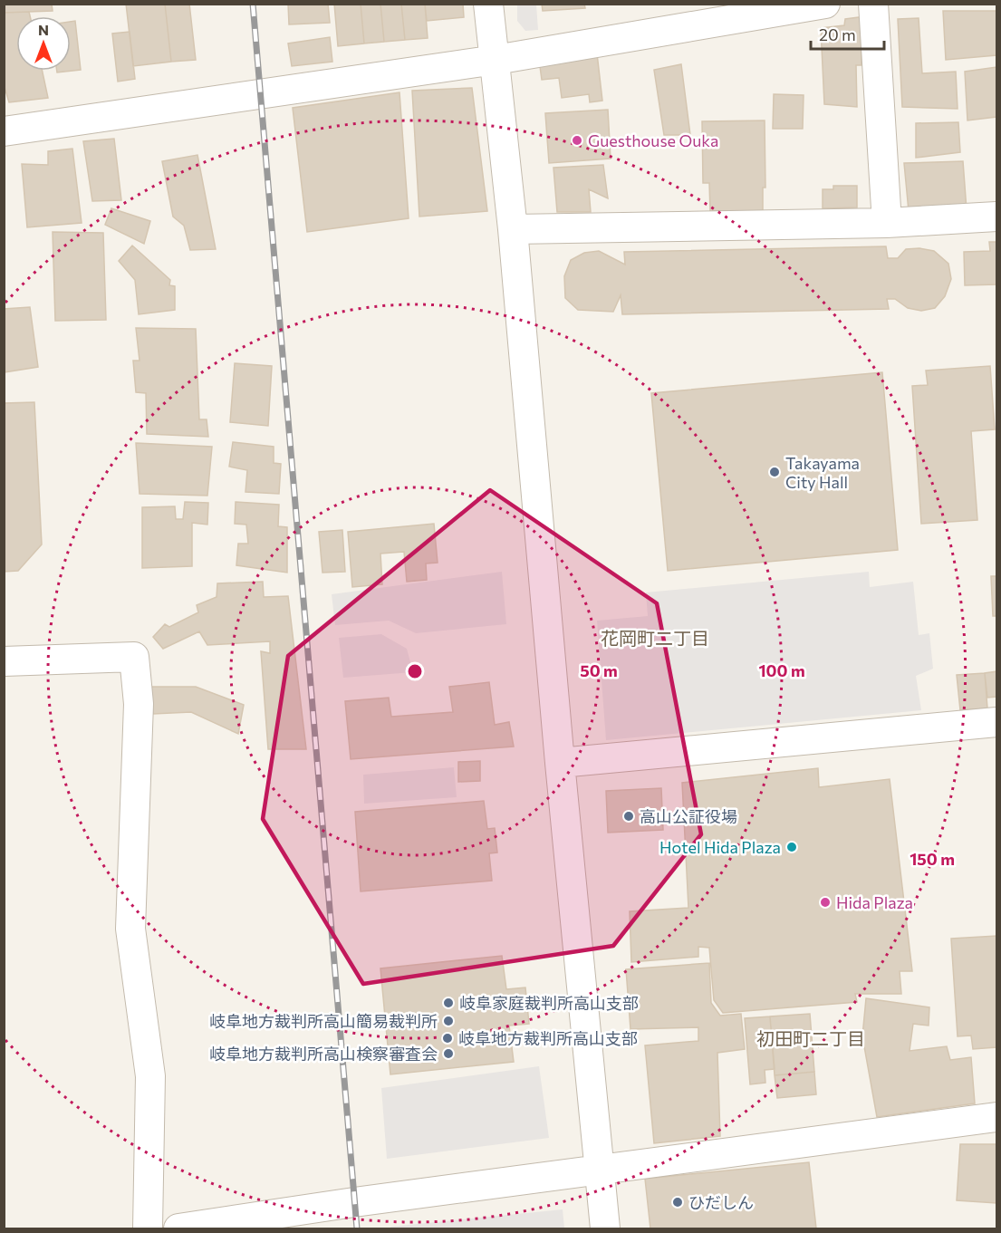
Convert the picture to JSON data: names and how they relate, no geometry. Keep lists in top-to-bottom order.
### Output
{
  "districts": ["花岡町二丁目", "初田町二丁目"],
  "places": [
    "Guesthouse Ouka",
    "Takayama City Hall",
    "高山公証役場",
    "Hotel Hida Plaza",
    "Hida Plaza",
    "岐阜家庭裁判所高山支部",
    "岐阜地方裁判所高山簡易裁判所",
    "岐阜地方裁判所高山支部",
    "岐阜地方裁判所高山検察審査会",
    "ひだしん"
  ],
  "scale_bar": "20 m",
  "north": "top",
  "rings": ["50 m", "100 m", "150 m"]
}
